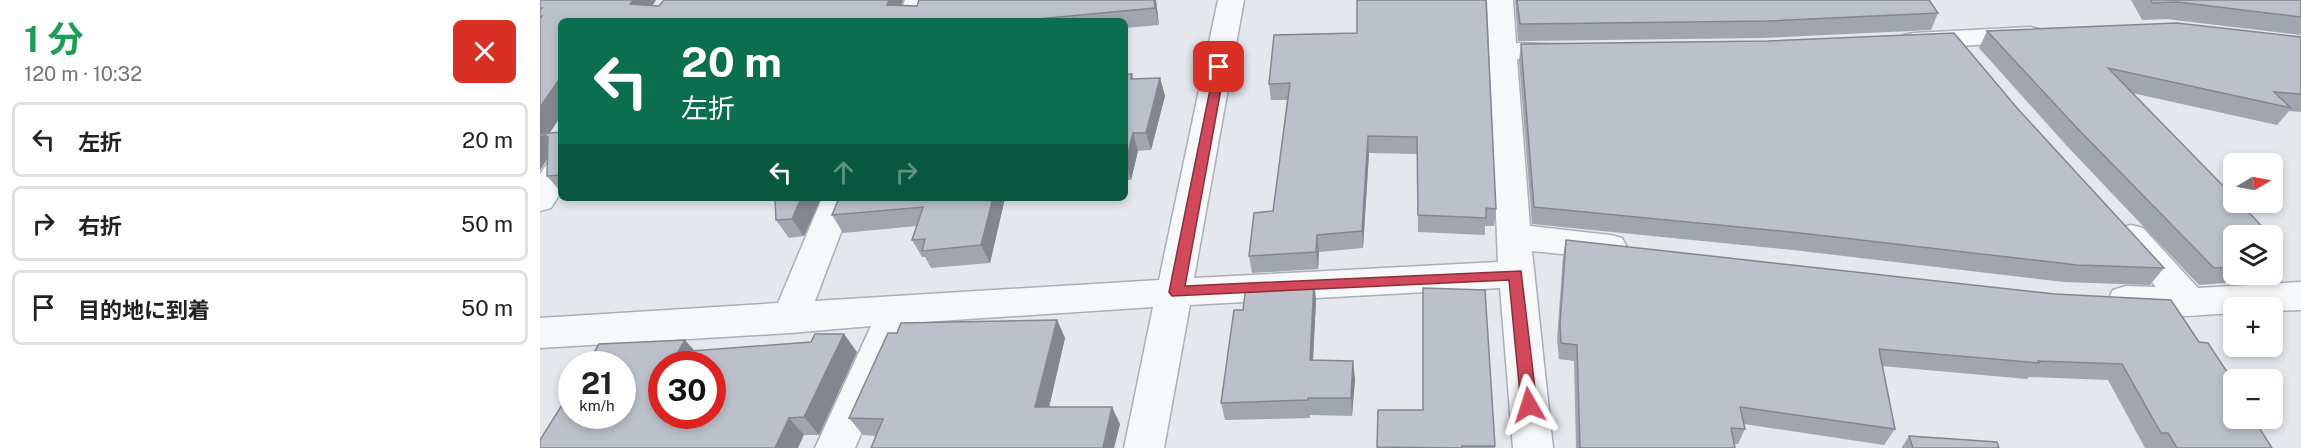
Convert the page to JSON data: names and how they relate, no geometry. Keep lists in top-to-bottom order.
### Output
{
  "north": "right",
  "page": {
    "heading": ["1 分", "120 m · 10:32"],
    "turn": ["20 m", "左折"],
    "list": [
      {
        "name": "左折",
        "value": "20 m"
      },
      {
        "name": "右折",
        "value": "50 m"
      },
      {
        "name": "目的地に到着",
        "value": "50 m"
      }
    ],
    "map_buttons": ["+", "−"],
    "speed": "21 km/h",
    "limit": "30"
  }
}
